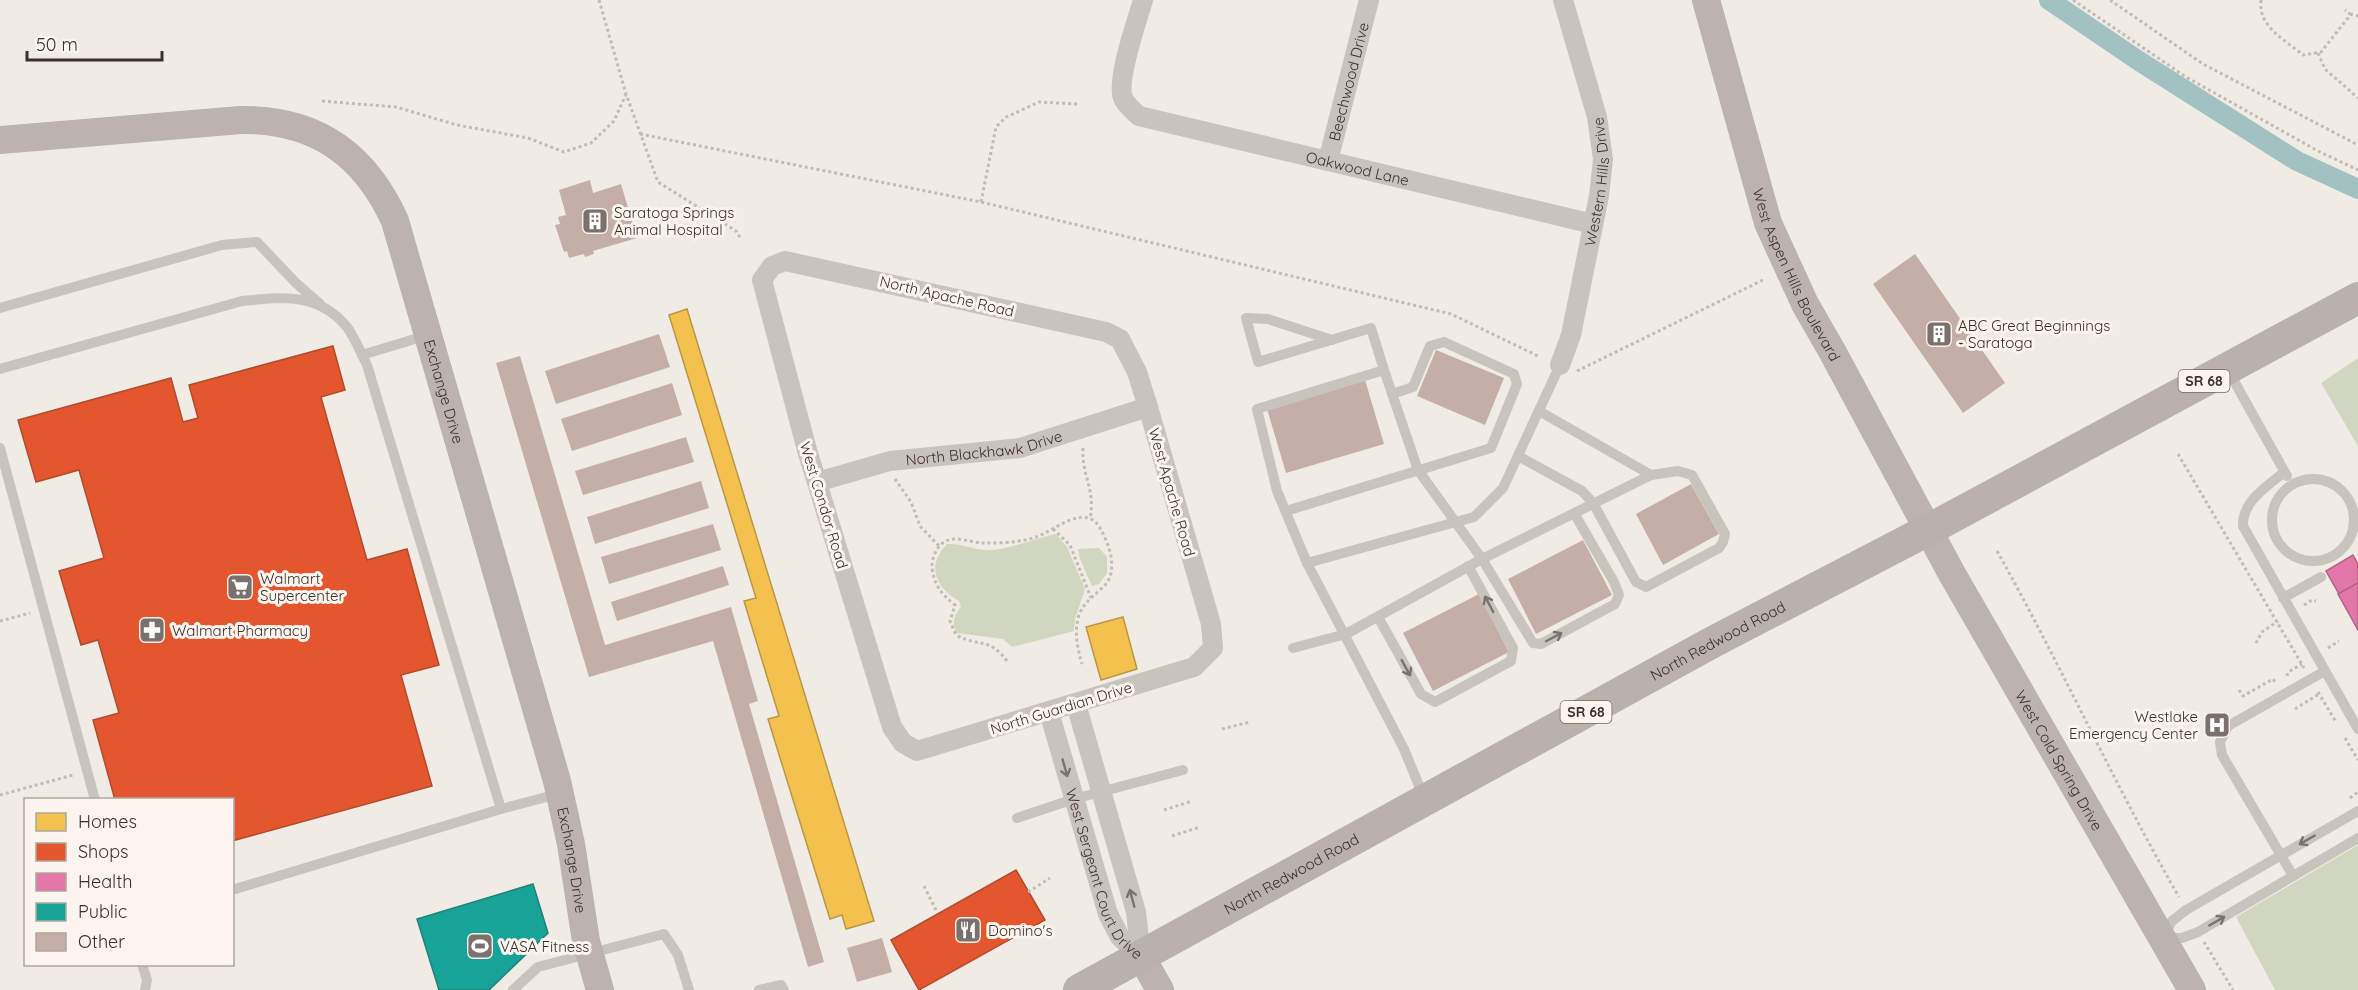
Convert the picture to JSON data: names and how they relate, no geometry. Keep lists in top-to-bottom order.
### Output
{
  "streets": {
    "main road": ["SR 68", "North Redwood Road"],
    "street": [
      "Beechwood Drive",
      "Oakwood Lane",
      "Western Hills Drive",
      "West Aspen Hills Boulevard",
      "North Apache Road",
      "Exchange Drive",
      "North Blackhawk Drive",
      "West Apache Road",
      "West Condor Road",
      "North Guardian Drive",
      "West Cold Spring Drive",
      "West Sergeant Court Drive"
    ]
  },
  "crossings": [
    ["Beechwood Drive", "Oakwood Lane"],
    ["Oakwood Lane", "Western Hills Drive"],
    ["West Aspen Hills Boulevard", "North Redwood Road"],
    ["West Aspen Hills Boulevard", "West Cold Spring Drive"],
    ["North Apache Road", "West Apache Road"],
    ["North Apache Road", "West Condor Road"],
    ["North Blackhawk Drive", "West Apache Road"],
    ["North Blackhawk Drive", "West Condor Road"],
    ["West Apache Road", "North Guardian Drive"],
    ["West Condor Road", "North Guardian Drive"],
    ["North Redwood Road", "West Cold Spring Drive"],
    ["North Redwood Road", "West Sergeant Court Drive"],
    ["North Guardian Drive", "West Sergeant Court Drive"]
  ],
  "places": {
    "building": ["Saratoga Springs Animal Hospital", "ABC Great Beginnings - Saratoga"],
    "supermarket": ["Walmart Supercenter"],
    "pharmacy": ["Walmart Pharmacy"],
    "hospital": ["Westlake Emergency Center"],
    "restaurant": ["Domino's"],
    "sports": ["VASA Fitness"]
  },
  "legend": [
    "Homes",
    "Shops",
    "Health",
    "Public",
    "Other"
  ],
  "scale_bar": "50 m"
}
